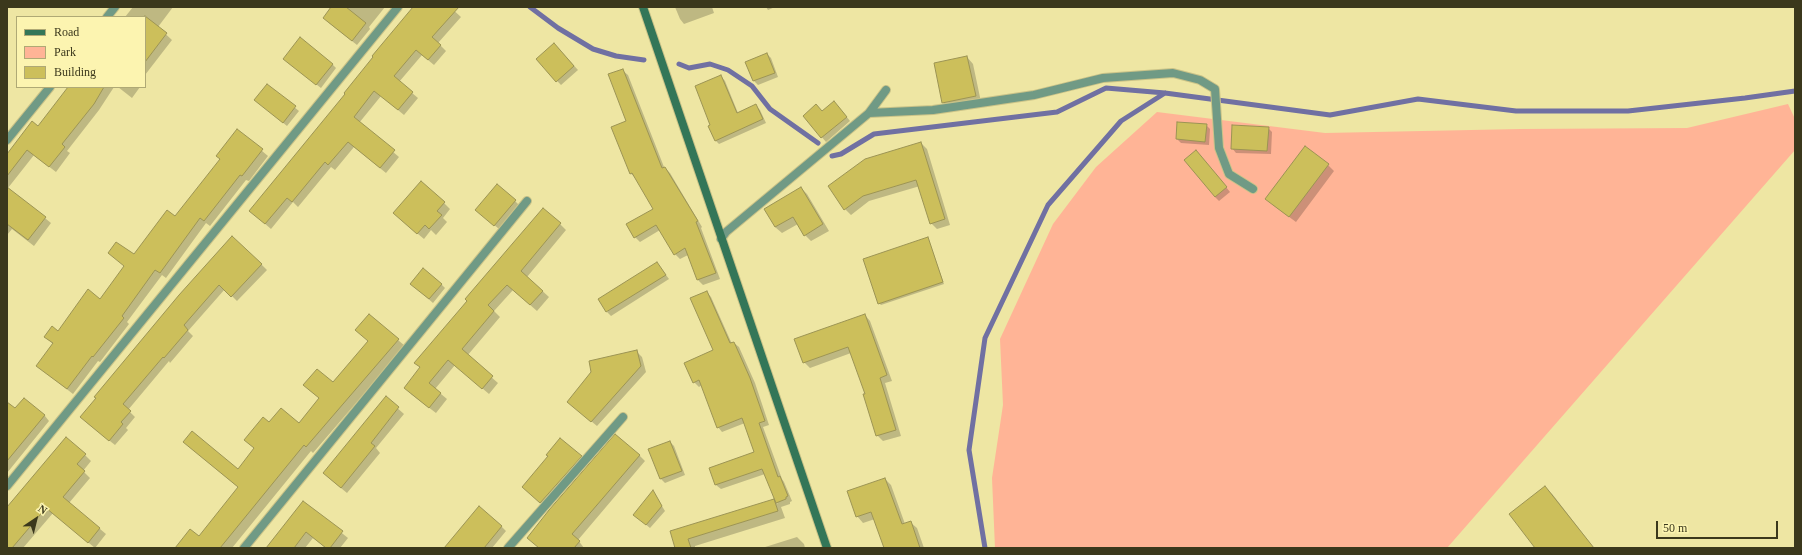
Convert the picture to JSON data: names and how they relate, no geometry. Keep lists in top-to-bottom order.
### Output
{
  "legend": ["Road", "Park", "Building"],
  "scale_bar": "50 m",
  "north": "top right"
}
